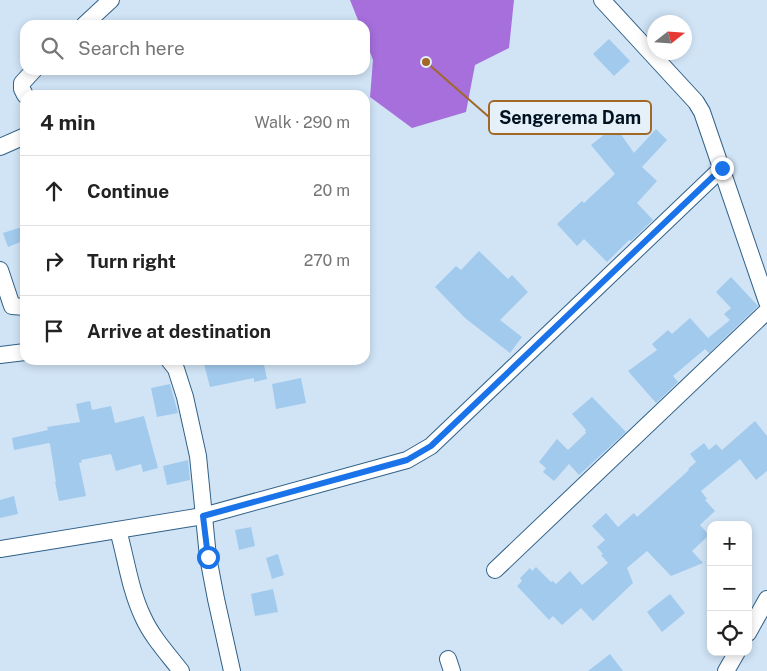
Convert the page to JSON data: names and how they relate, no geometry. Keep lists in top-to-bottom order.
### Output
{
  "places": ["Sengerema Dam"],
  "north": "right",
  "page": {
    "search": "Search here",
    "heading": ["4 min", "Walk · 290 m"],
    "list": [
      ["Continue", "20 m"],
      ["Turn right", "270 m"],
      "Arrive at destination"
    ],
    "map_buttons": ["+", "−"]
  }
}
